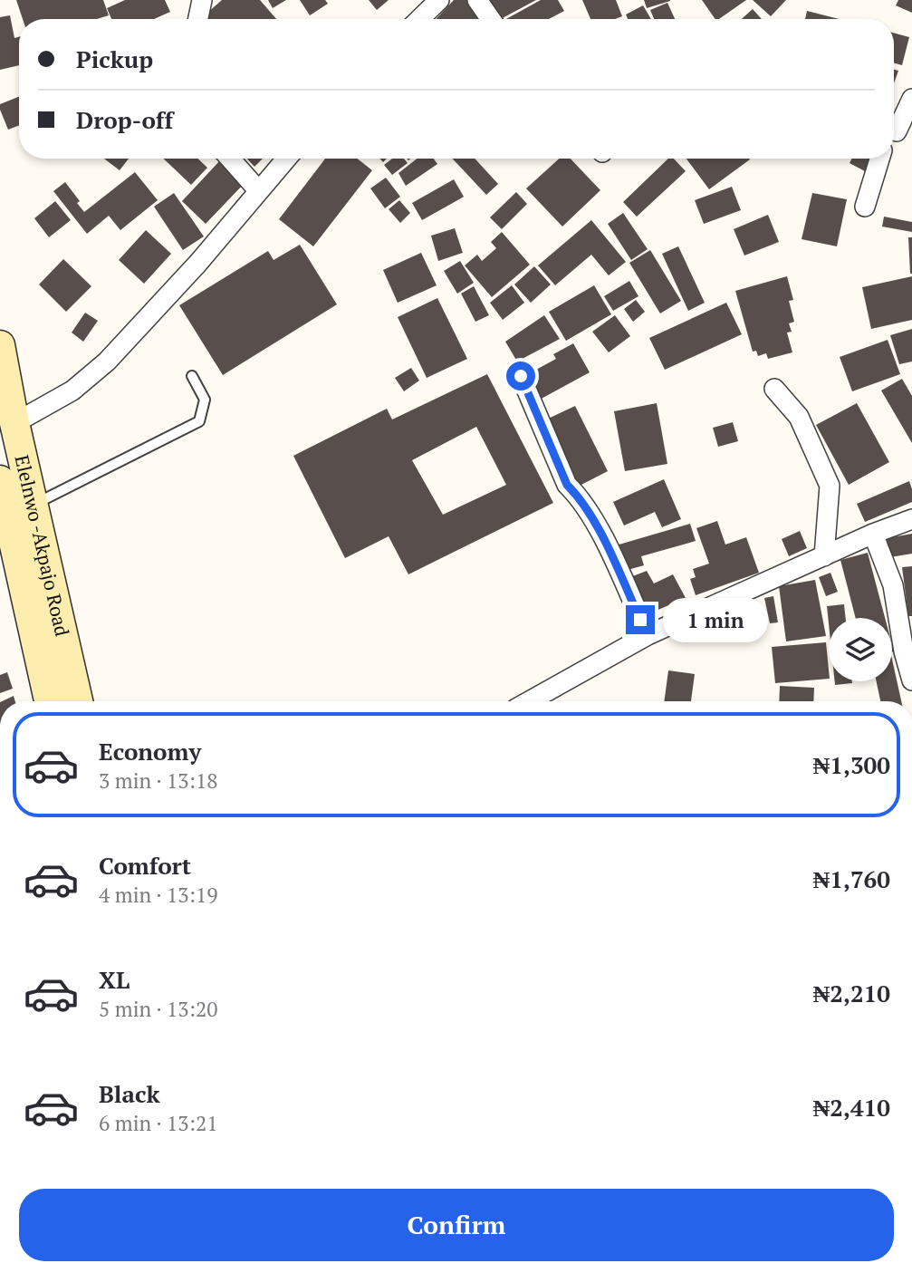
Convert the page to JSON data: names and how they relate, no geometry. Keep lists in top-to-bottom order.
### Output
{
  "streets": {
    "main road": ["Elelnwo -Akpajo Road"]
  },
  "page": {
    "banner": ["Pickup", "Drop-off"],
    "bubble": "1 min",
    "list": [
      {
        "name": "Economy",
        "note": "3 min · 13:18",
        "value": "₦1,300"
      },
      {
        "name": "Comfort",
        "note": "4 min · 13:19",
        "value": "₦1,760"
      },
      {
        "name": "XL",
        "note": "5 min · 13:20",
        "value": "₦2,210"
      },
      {
        "name": "Black",
        "note": "6 min · 13:21",
        "value": "₦2,410"
      }
    ],
    "buttons": "Confirm"
  }
}
